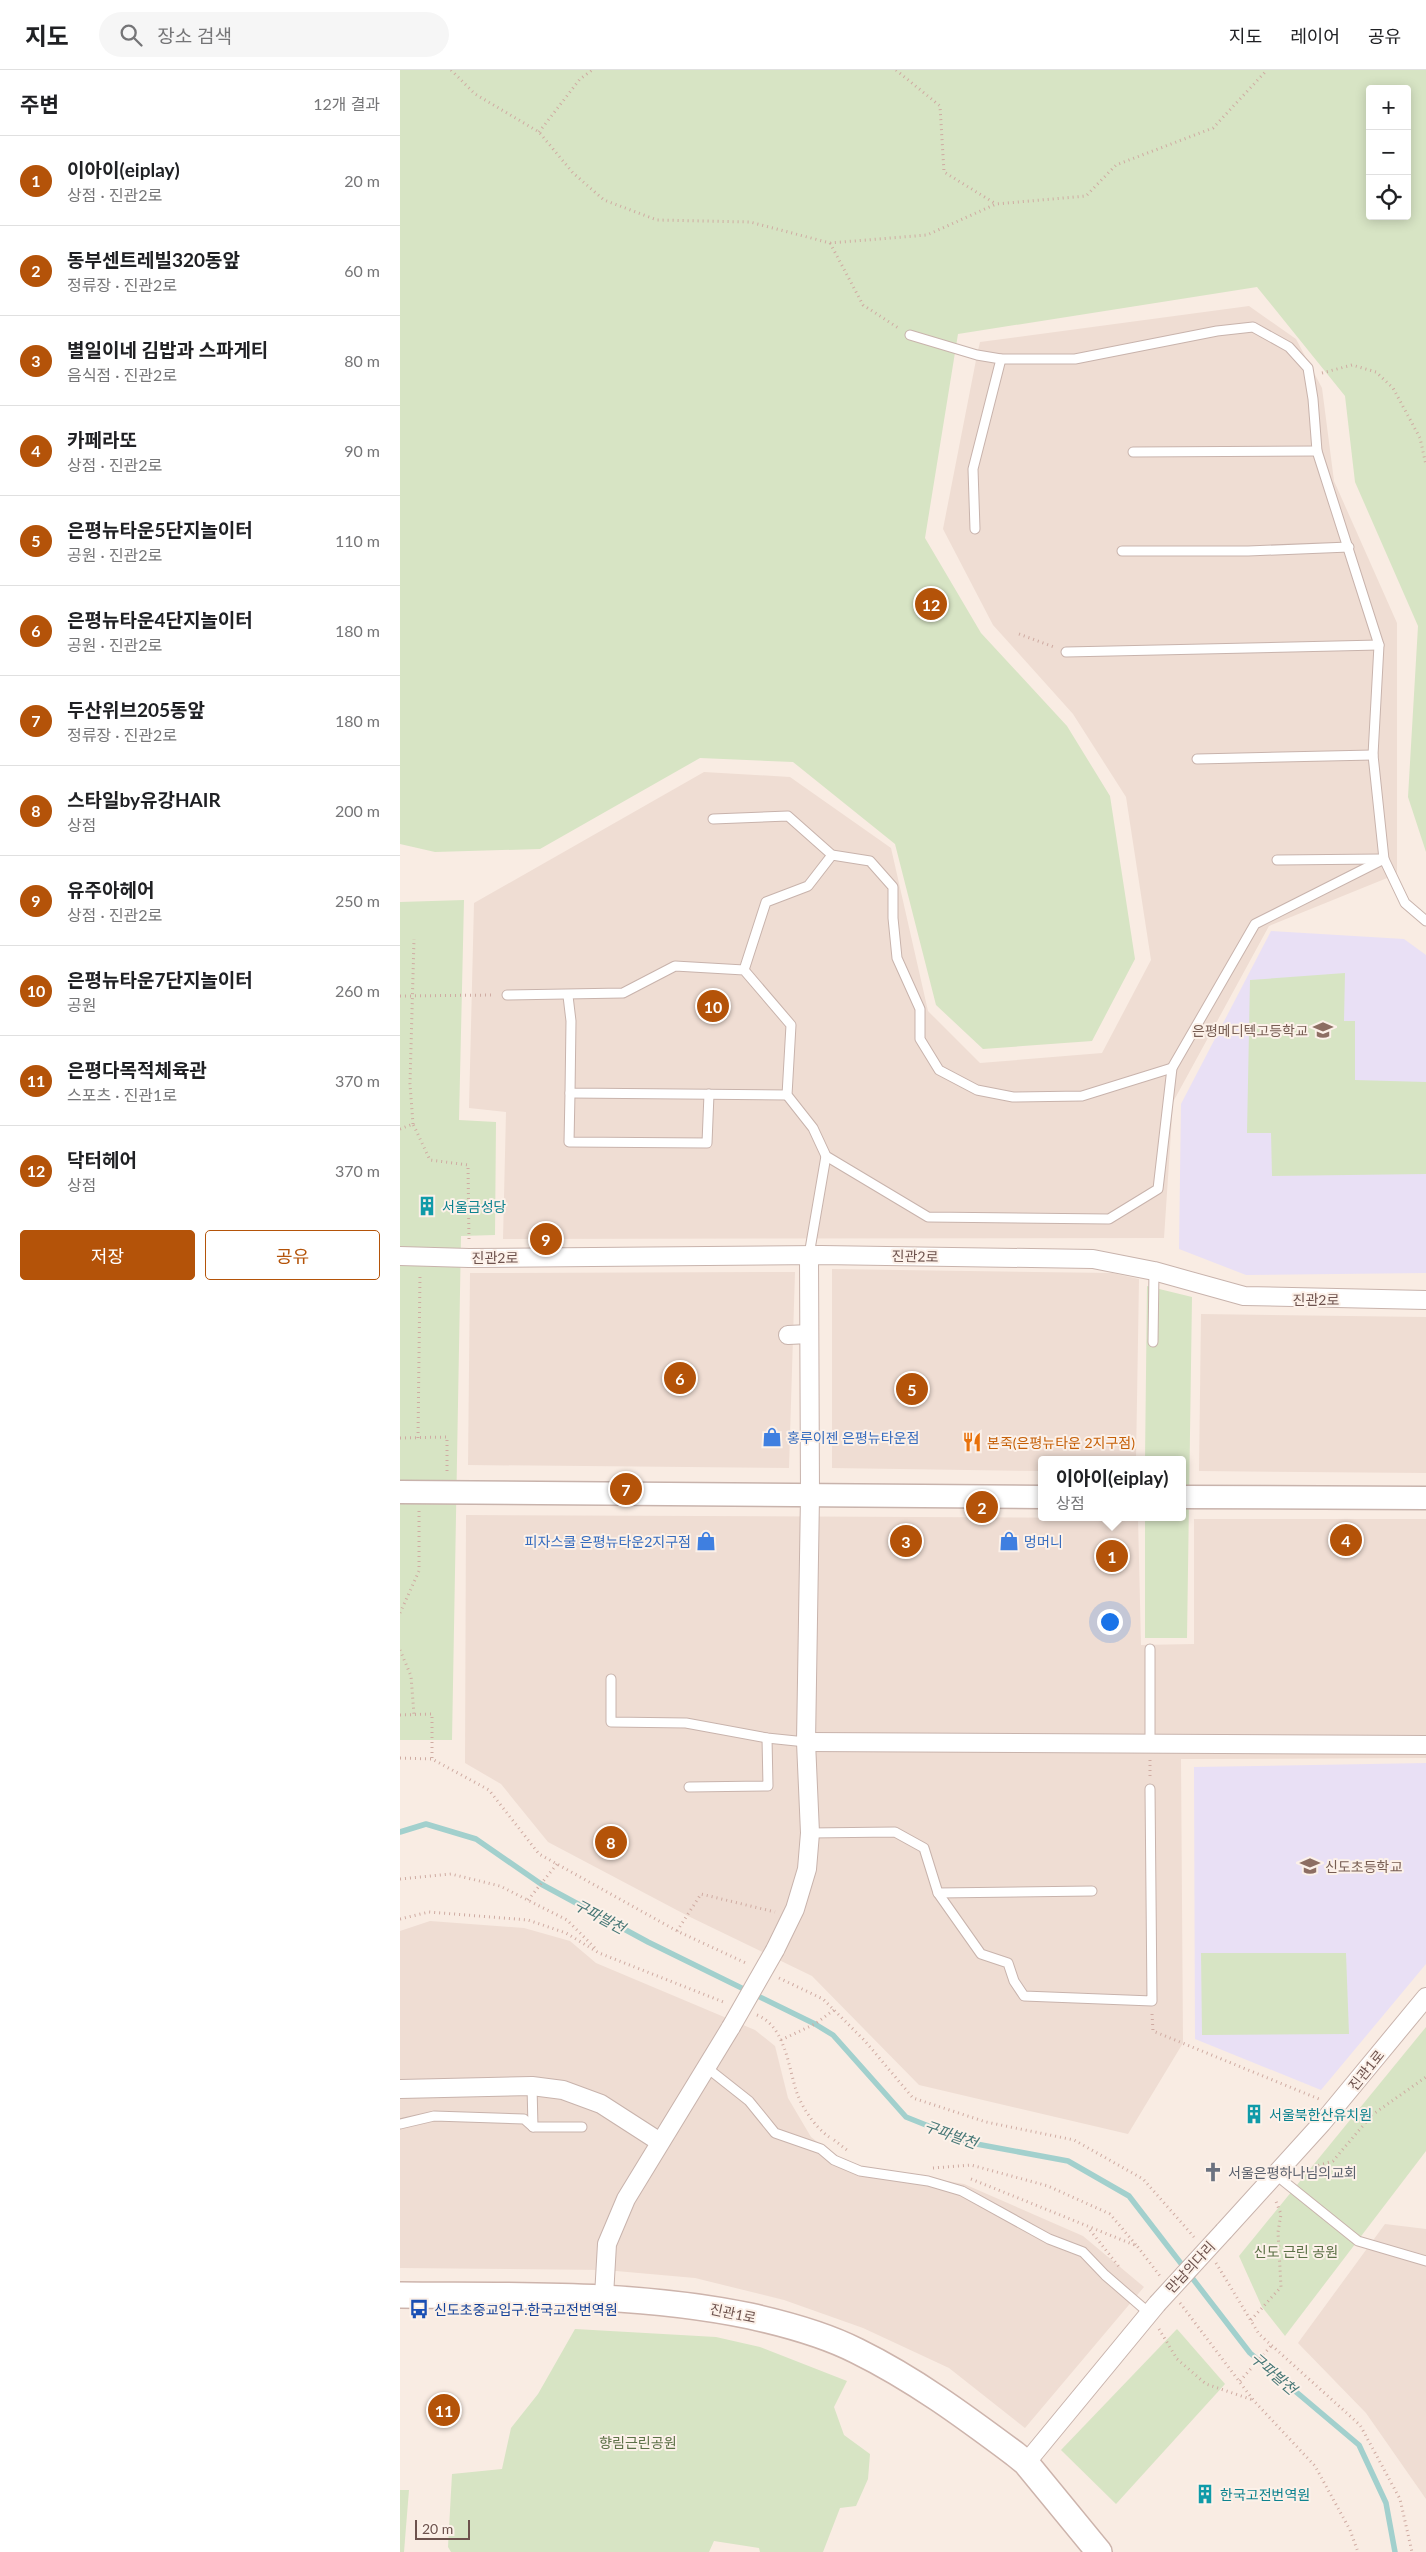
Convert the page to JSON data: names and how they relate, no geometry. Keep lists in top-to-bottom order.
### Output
{
  "streets": {
    "main road": ["진관1로"],
    "street": ["진관2로", "만남의다리"]
  },
  "crossings": [
    ["진관1로", "만남의다리"]
  ],
  "water": ["구파발천"],
  "parks": ["신도 근린 공원", "향림근린공원"],
  "places": {
    "school or university": ["은평메디텍고등학교", "신도초등학교"],
    "building": ["서울금성당", "서울북한산유치원", "한국고전번역원"],
    "shop": ["홍루이젠 은평뉴타운점", "피자스쿨 은평뉴타운2지구점", "멍머니"],
    "restaurant": ["본죽(은평뉴타운 2지구점)"],
    "church": ["서울은평하나님의교회"],
    "bus stop": ["신도초중교입구.한국고전번역원"]
  },
  "scale_bar": "20 m",
  "page": {
    "header": "지도",
    "search": "장소 검색",
    "nav": ["지도", "레이어", "공유"],
    "heading": ["주변", "12개 결과"],
    "map_buttons": ["+", "−"],
    "list": [
      {
        "mark": "1",
        "name": "이아이(eiplay)",
        "note": "상점 · 진관2로",
        "value": "20 m"
      },
      {
        "mark": "2",
        "name": "동부센트레빌320동앞",
        "note": "정류장 · 진관2로",
        "value": "60 m"
      },
      {
        "mark": "3",
        "name": "별일이네 김밥과 스파게티",
        "note": "음식점 · 진관2로",
        "value": "80 m"
      },
      {
        "mark": "4",
        "name": "카페라또",
        "note": "상점 · 진관2로",
        "value": "90 m"
      },
      {
        "mark": "5",
        "name": "은평뉴타운5단지놀이터",
        "note": "공원 · 진관2로",
        "value": "110 m"
      },
      {
        "mark": "6",
        "name": "은평뉴타운4단지놀이터",
        "note": "공원 · 진관2로",
        "value": "180 m"
      },
      {
        "mark": "7",
        "name": "두산위브205동앞",
        "note": "정류장 · 진관2로",
        "value": "180 m"
      },
      {
        "mark": "8",
        "name": "스타일by유강HAIR",
        "note": "상점",
        "value": "200 m"
      },
      {
        "mark": "9",
        "name": "유주아헤어",
        "note": "상점 · 진관2로",
        "value": "250 m"
      },
      {
        "mark": "10",
        "name": "은평뉴타운7단지놀이터",
        "note": "공원",
        "value": "260 m"
      },
      {
        "mark": "11",
        "name": "은평다목적체육관",
        "note": "스포츠 · 진관1로",
        "value": "370 m"
      },
      {
        "mark": "12",
        "name": "닥터헤어",
        "note": "상점",
        "value": "370 m"
      }
    ],
    "pins": [
      "12",
      "10",
      "9",
      "6",
      "5",
      "7",
      "2",
      "4",
      "3",
      "1",
      "8",
      "11"
    ],
    "buttons": ["저장", "공유"],
    "popup": ["이아이(eiplay)", "상점"],
    "scale": "20 m"
  }
}
